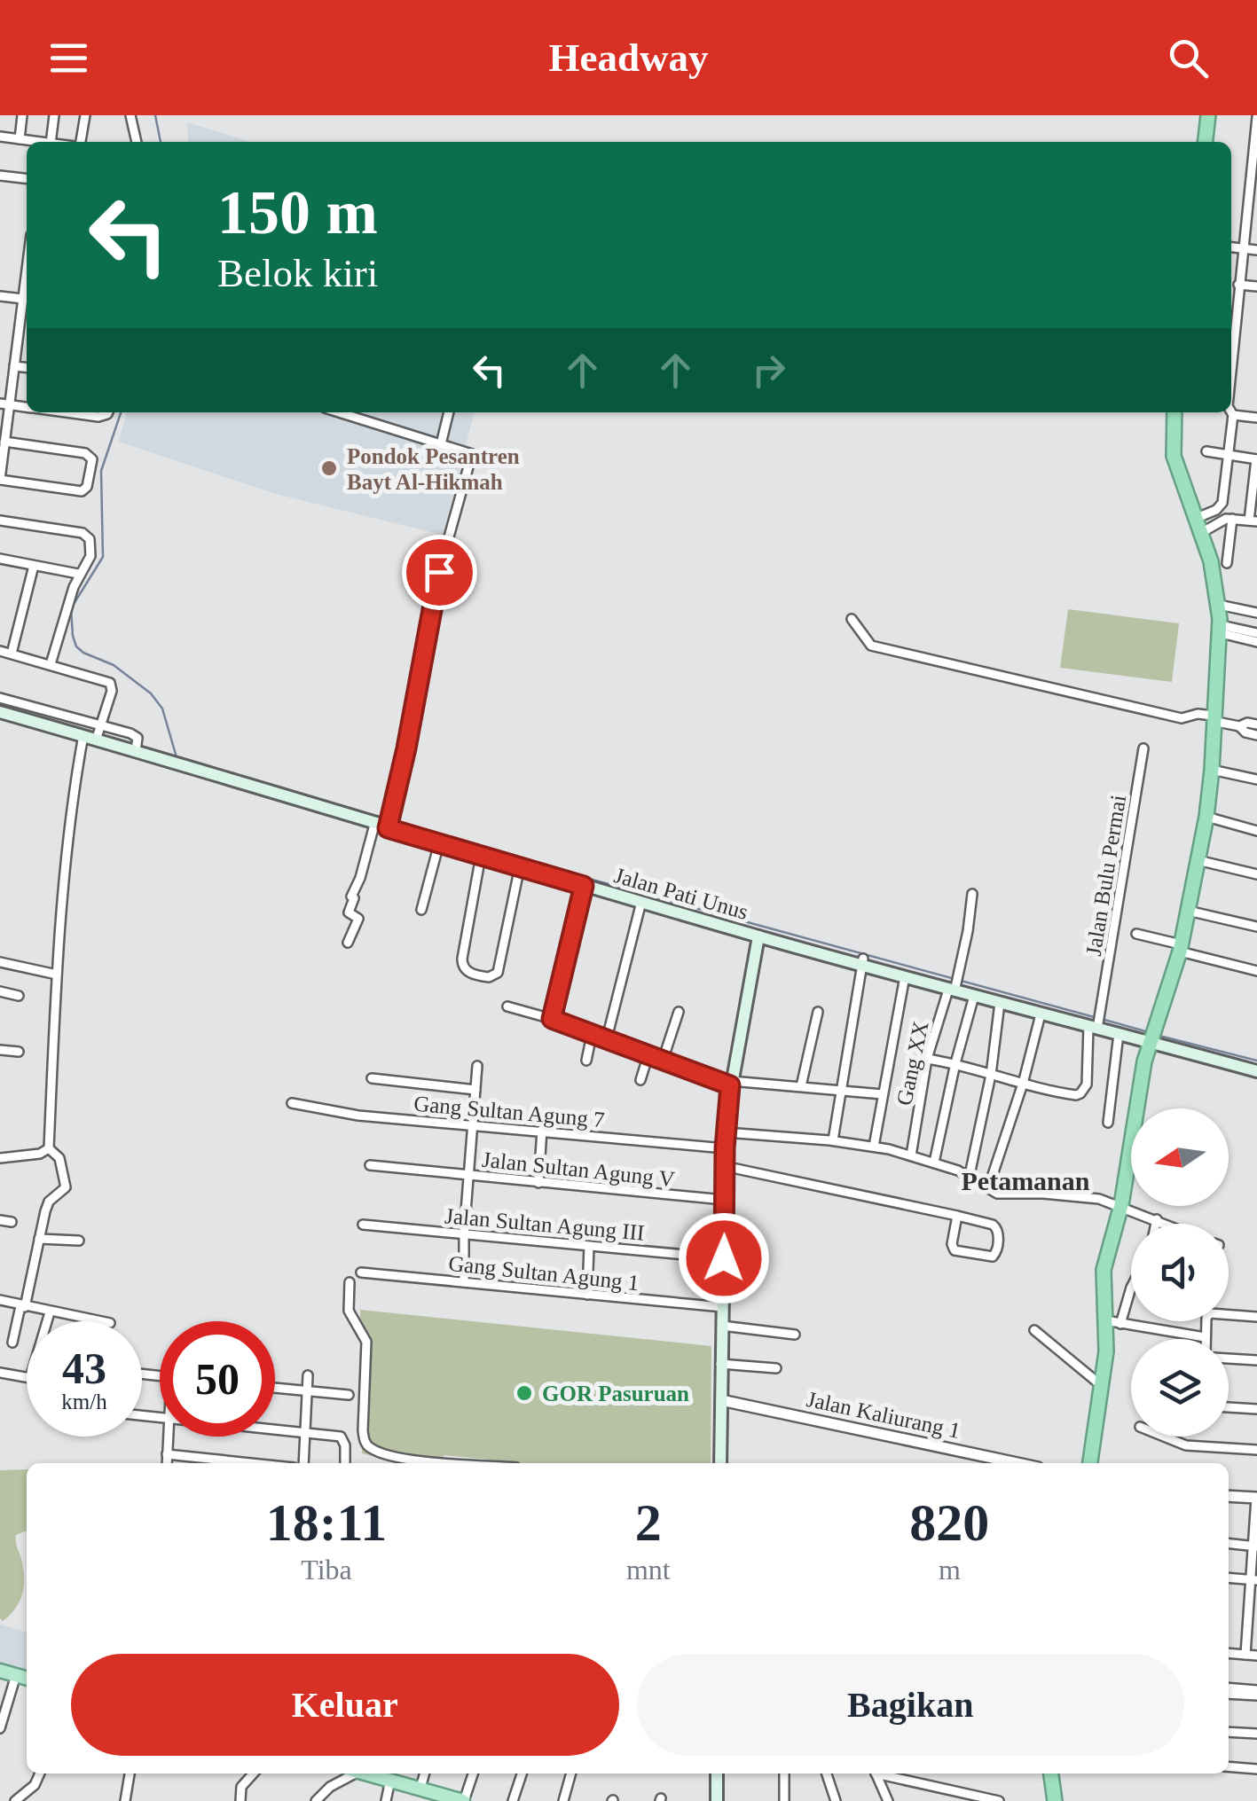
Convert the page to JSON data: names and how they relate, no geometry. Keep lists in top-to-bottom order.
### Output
{
  "streets": {
    "main road": ["Jalan Pati Unus"],
    "street": [
      "Jalan Bulu Permai",
      "Gang XX",
      "Gang Sultan Agung 7",
      "Jalan Sultan Agung V",
      "Jalan Sultan Agung III",
      "Gang Sultan Agung 1",
      "Jalan Kaliurang 1"
    ]
  },
  "crossings": [
    ["Jalan Bulu Permai", "Jalan Pati Unus"],
    ["Jalan Pati Unus", "Gang XX"]
  ],
  "districts": ["Petamanan"],
  "places": ["Pondok Pesantren Bayt Al-Hikmah", "GOR Pasuruan"],
  "north": "left",
  "page": {
    "header": "Headway",
    "turn": ["150 m", "Belok kiri"],
    "speed": "43 km/h",
    "limit": "50",
    "eta": [
      "18:11",
      "Tiba",
      "2",
      "mnt",
      "820",
      "m"
    ],
    "buttons": ["Keluar", "Bagikan"]
  }
}
